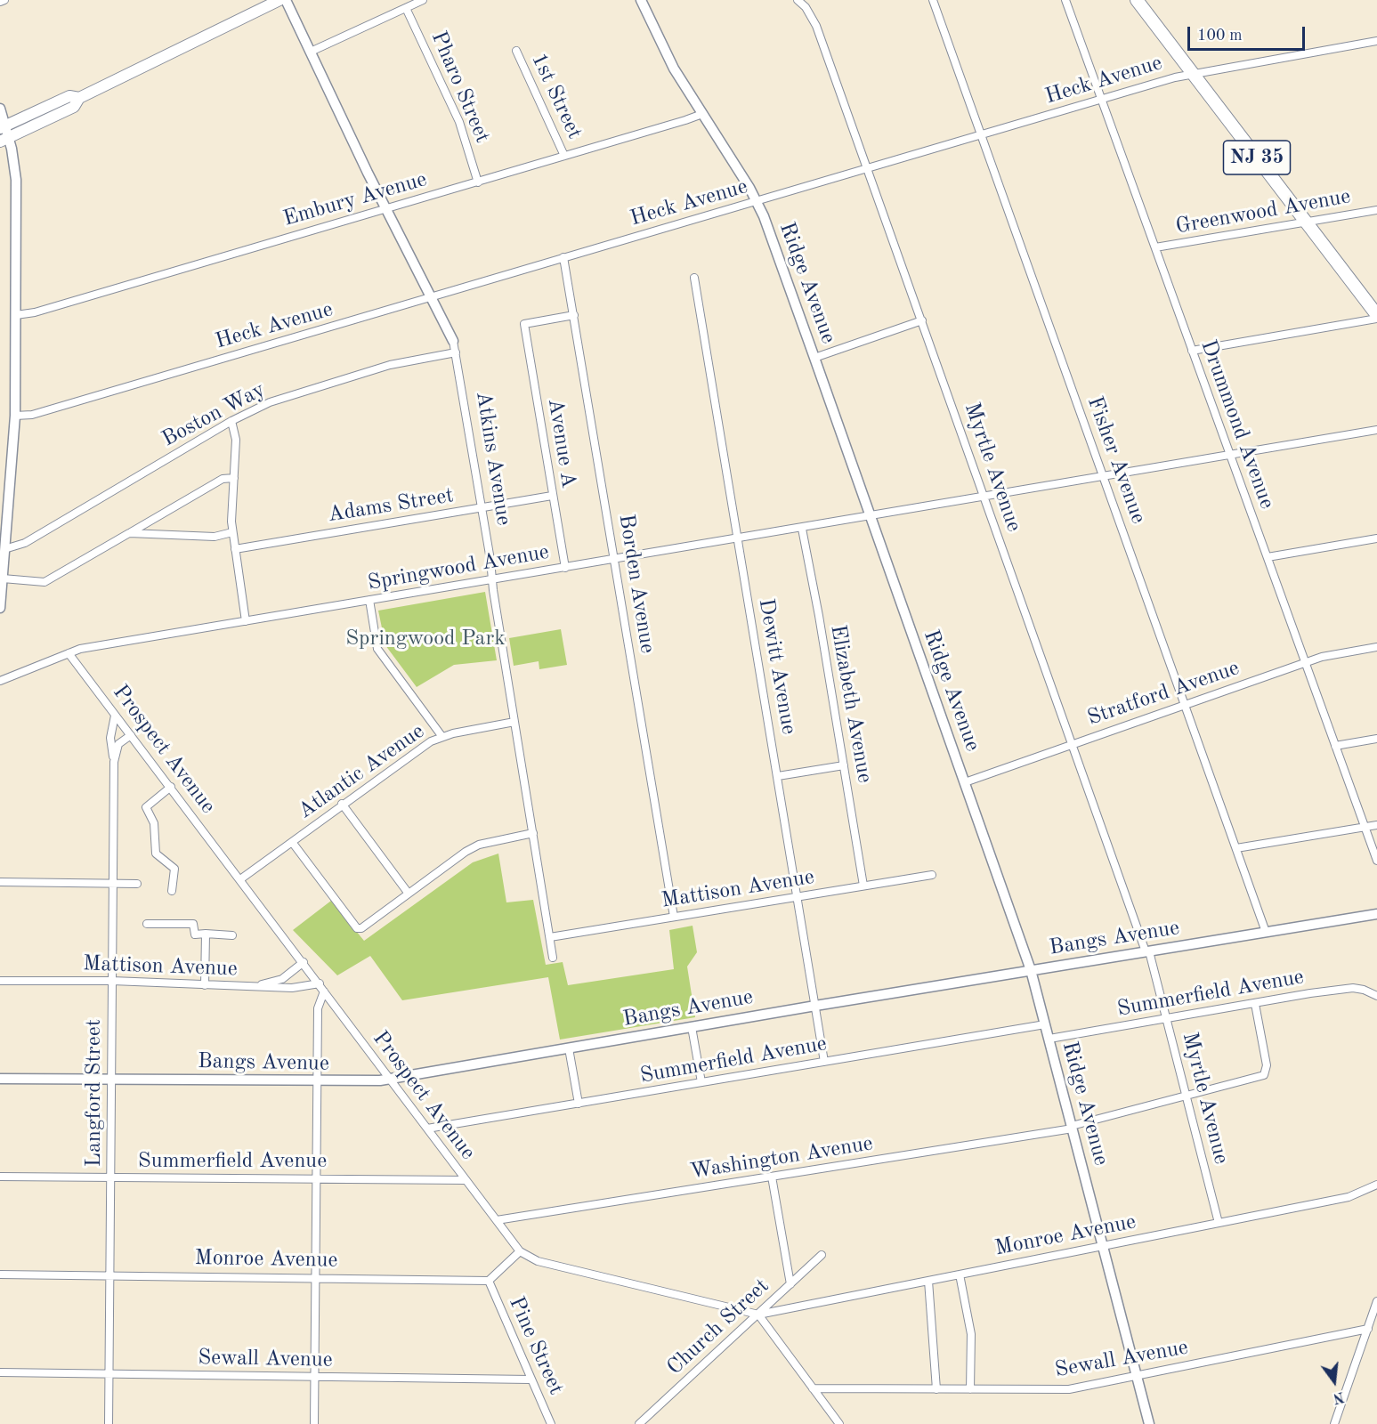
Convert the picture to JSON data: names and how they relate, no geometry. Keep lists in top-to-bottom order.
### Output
{
  "streets": {
    "main road": ["NJ 35"],
    "street": [
      "Heck Avenue",
      "Pharo Street",
      "1st Street",
      "Embury Avenue",
      "Greenwood Avenue",
      "Ridge Avenue",
      "Boston Way",
      "Drummond Avenue",
      "Avenue A",
      "Atkins Avenue",
      "Fisher Avenue",
      "Myrtle Avenue",
      "Adams Street",
      "Springwood Avenue",
      "Borden Avenue",
      "Dewitt Avenue",
      "Stratford Avenue",
      "Elizabeth Avenue",
      "Prospect Avenue",
      "Atlantic Avenue",
      "Mattison Avenue",
      "Bangs Avenue",
      "Summerfield Avenue",
      "Langford Street",
      "Washington Avenue",
      "Monroe Avenue",
      "Church Street",
      "Pine Street",
      "Sewall Avenue"
    ]
  },
  "crossings": [
    ["Heck Avenue", "NJ 35"],
    ["Heck Avenue", "Ridge Avenue"],
    ["Heck Avenue", "Drummond Avenue"],
    ["Heck Avenue", "Atkins Avenue"],
    ["Heck Avenue", "Fisher Avenue"],
    ["Heck Avenue", "Myrtle Avenue"],
    ["Heck Avenue", "Borden Avenue"],
    ["Pharo Street", "Embury Avenue"],
    ["1st Street", "Embury Avenue"],
    ["NJ 35", "Greenwood Avenue"],
    ["Embury Avenue", "Ridge Avenue"],
    ["Embury Avenue", "Atkins Avenue"],
    ["Greenwood Avenue", "Drummond Avenue"],
    ["Ridge Avenue", "Springwood Avenue"],
    ["Ridge Avenue", "Stratford Avenue"],
    ["Ridge Avenue", "Bangs Avenue"],
    ["Ridge Avenue", "Summerfield Avenue"],
    ["Ridge Avenue", "Washington Avenue"],
    ["Ridge Avenue", "Monroe Avenue"],
    ["Ridge Avenue", "Sewall Avenue"],
    ["Boston Way", "Atkins Avenue"],
    ["Drummond Avenue", "Springwood Avenue"],
    ["Drummond Avenue", "Stratford Avenue"],
    ["Avenue A", "Adams Street"],
    ["Avenue A", "Springwood Avenue"],
    ["Avenue A", "Borden Avenue"],
    ["Atkins Avenue", "Adams Street"],
    ["Atkins Avenue", "Springwood Avenue"],
    ["Atkins Avenue", "Atlantic Avenue"],
    ["Atkins Avenue", "Mattison Avenue"],
    ["Fisher Avenue", "Springwood Avenue"],
    ["Fisher Avenue", "Stratford Avenue"],
    ["Fisher Avenue", "Bangs Avenue"],
    ["Myrtle Avenue", "Springwood Avenue"],
    ["Myrtle Avenue", "Stratford Avenue"],
    ["Myrtle Avenue", "Bangs Avenue"],
    ["Myrtle Avenue", "Summerfield Avenue"],
    ["Myrtle Avenue", "Washington Avenue"],
    ["Myrtle Avenue", "Monroe Avenue"],
    ["Springwood Avenue", "Borden Avenue"],
    ["Springwood Avenue", "Dewitt Avenue"],
    ["Springwood Avenue", "Elizabeth Avenue"],
    ["Springwood Avenue", "Prospect Avenue"],
    ["Borden Avenue", "Mattison Avenue"],
    ["Dewitt Avenue", "Mattison Avenue"],
    ["Dewitt Avenue", "Bangs Avenue"],
    ["Dewitt Avenue", "Summerfield Avenue"],
    ["Elizabeth Avenue", "Mattison Avenue"],
    ["Prospect Avenue", "Atlantic Avenue"],
    ["Prospect Avenue", "Mattison Avenue"],
    ["Prospect Avenue", "Bangs Avenue"],
    ["Prospect Avenue", "Summerfield Avenue"],
    ["Prospect Avenue", "Langford Street"],
    ["Prospect Avenue", "Washington Avenue"],
    ["Prospect Avenue", "Monroe Avenue"],
    ["Prospect Avenue", "Church Street"],
    ["Mattison Avenue", "Langford Street"],
    ["Bangs Avenue", "Langford Street"],
    ["Summerfield Avenue", "Langford Street"],
    ["Summerfield Avenue", "Washington Avenue"],
    ["Langford Street", "Monroe Avenue"],
    ["Langford Street", "Sewall Avenue"],
    ["Monroe Avenue", "Church Street"],
    ["Monroe Avenue", "Pine Street"],
    ["Pine Street", "Sewall Avenue"]
  ],
  "parks": ["Springwood Park"],
  "scale_bar": "100 m",
  "north": "bottom"
}
